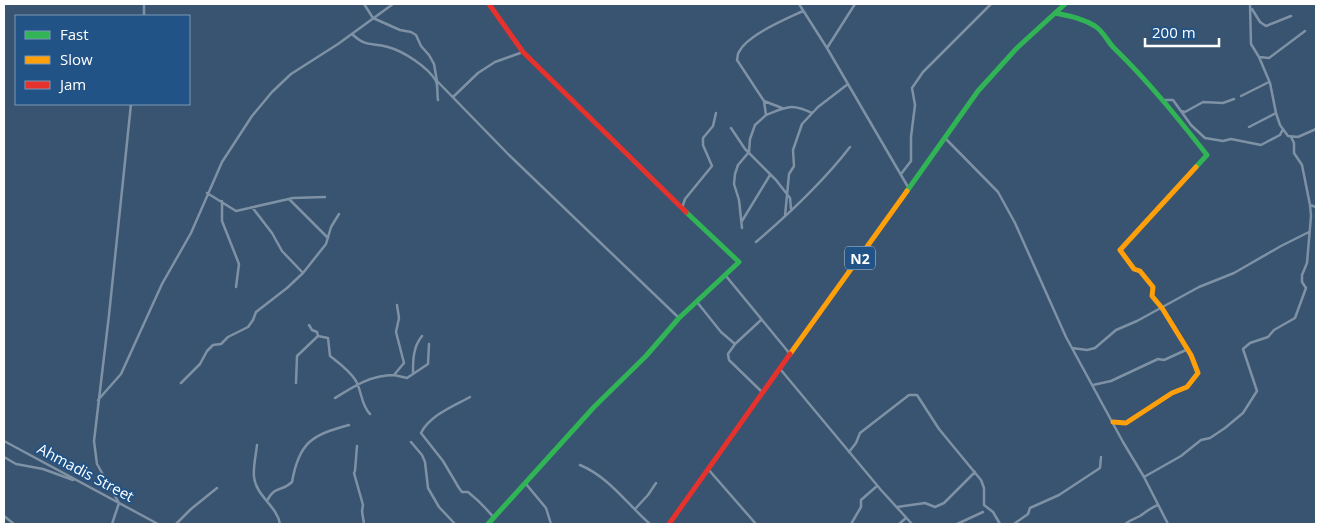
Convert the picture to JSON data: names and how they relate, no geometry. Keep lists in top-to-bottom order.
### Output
{
  "streets": {
    "main road": ["N2"],
    "street": ["Ahmadis Street"]
  },
  "legend": ["Fast", "Slow", "Jam"],
  "scale_bar": "200 m"
}
